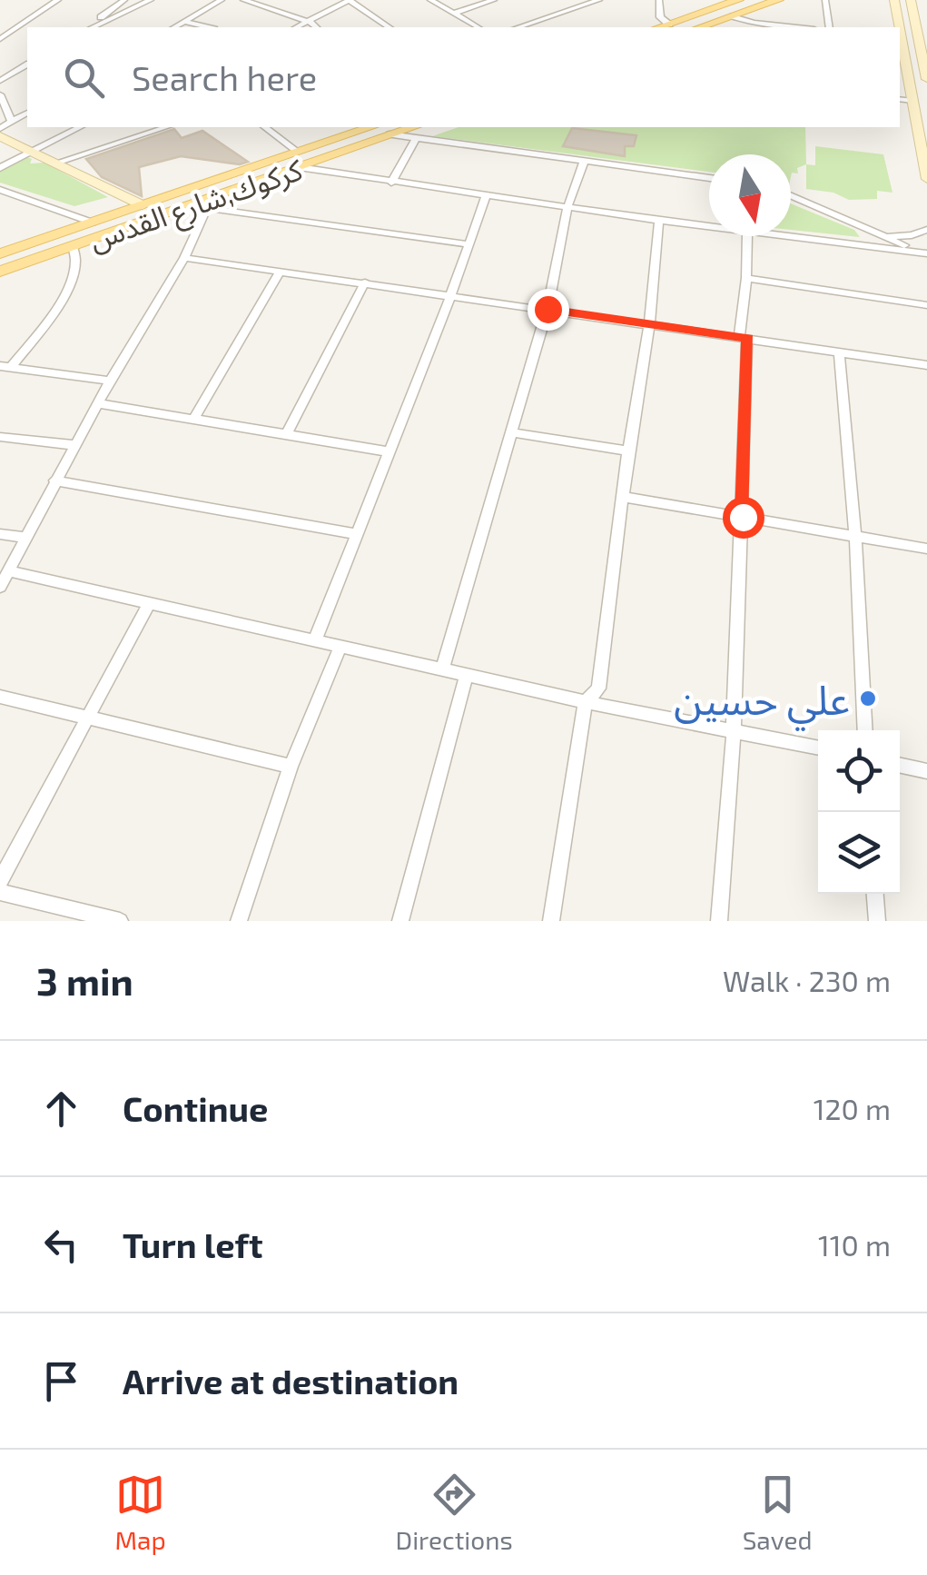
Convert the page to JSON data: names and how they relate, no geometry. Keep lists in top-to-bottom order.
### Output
{
  "streets": {
    "main road": ["كركوك,شارع القدس"]
  },
  "places": ["علي حسين"],
  "north": "bottom",
  "page": {
    "search": "Search here",
    "heading": ["3 min", "Walk · 230 m"],
    "list": [
      ["Continue", "120 m"],
      ["Turn left", "110 m"],
      "Arrive at destination"
    ],
    "nav": ["Map", "Directions", "Saved"]
  }
}
